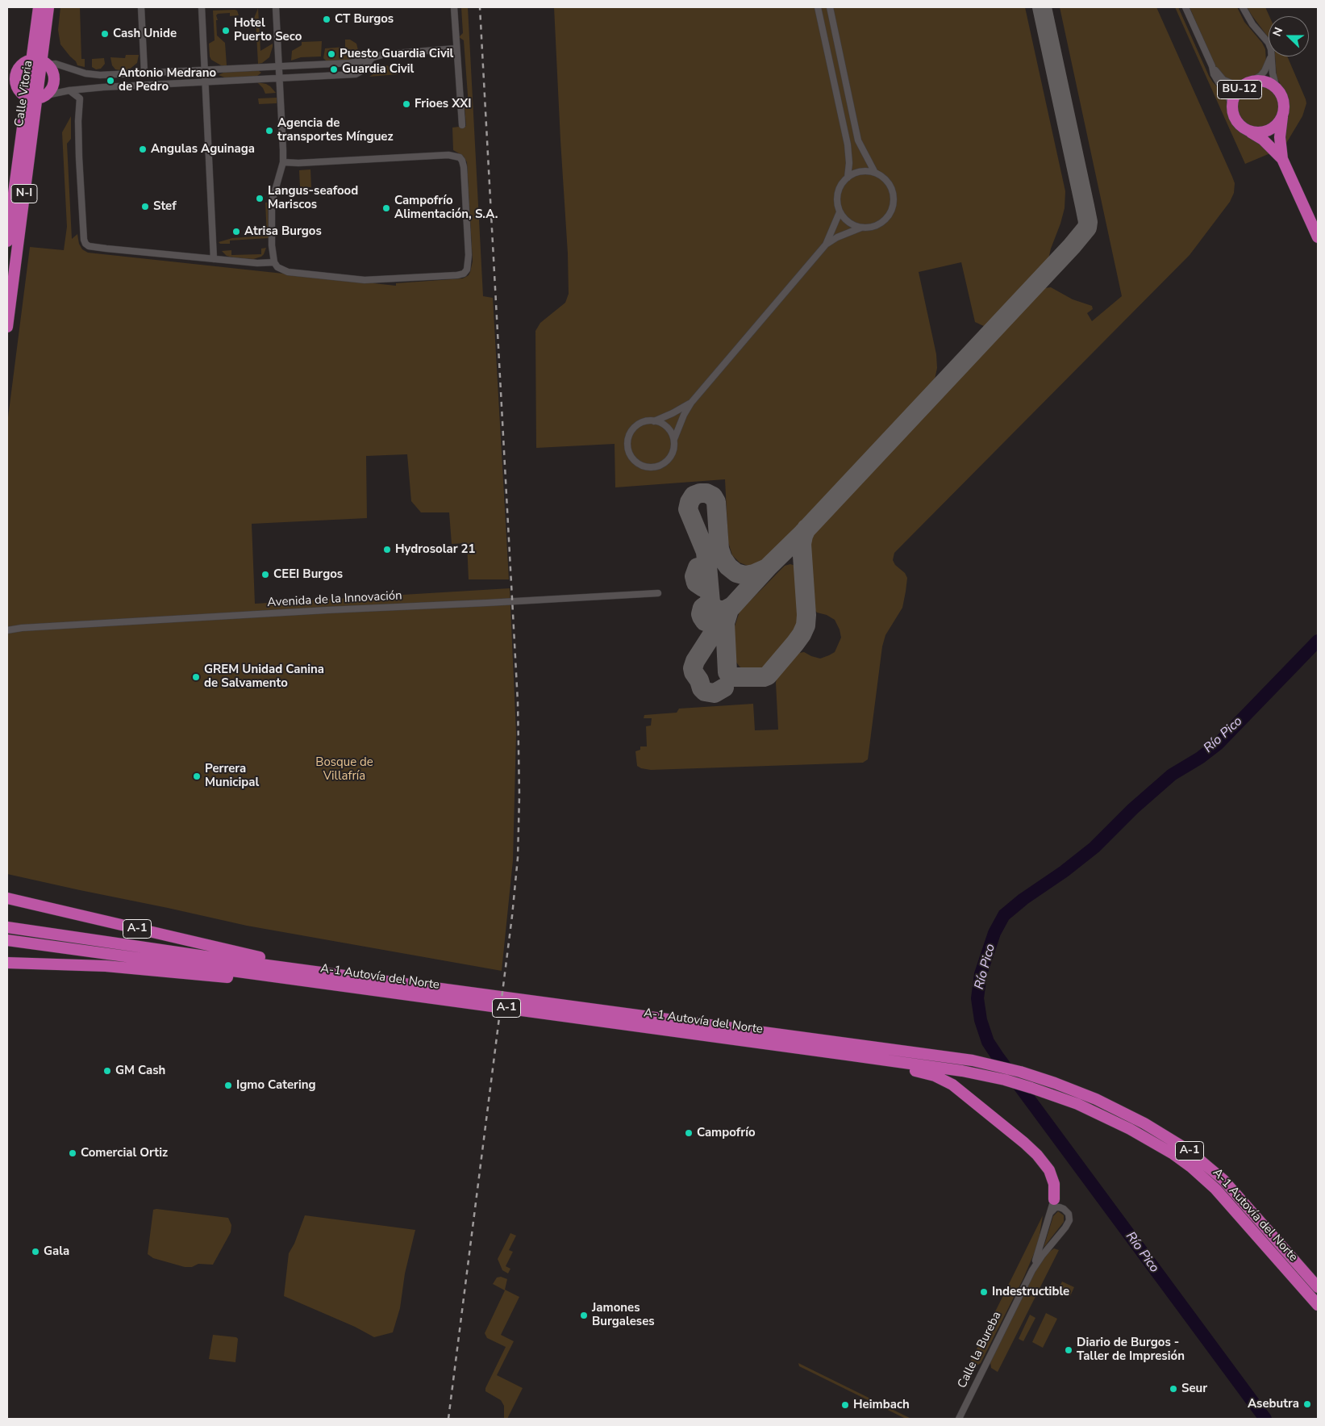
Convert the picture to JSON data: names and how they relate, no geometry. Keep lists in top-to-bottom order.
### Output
{
  "streets": {
    "highway": [
      "BU-12",
      "Calle Vitoria",
      "N-I",
      "A-1",
      "A-1 Autovía del Norte"
    ],
    "street": ["Avenida de la Innovación", "Calle la Bureba"]
  },
  "crossings": [
    ["Calle Vitoria", "N-I"],
    ["A-1", "A-1 Autovía del Norte"]
  ],
  "water": ["Río Pico"],
  "parks": ["Bosque de Villafría"],
  "places": [
    "CT Burgos",
    "Hotel Puerto Seco",
    "Cash Unide",
    "Puesto Guardia Civil",
    "Guardia Civil",
    "Antonio Medrano de Pedro",
    "Frioes XXI",
    "Agencia de transportes Mínguez",
    "Angulas Aguinaga",
    "Langus-seafood Mariscos",
    "Stef",
    "Campofrío Alimentación, S.A.",
    "Atrisa Burgos",
    "Hydrosolar 21",
    "CEEI Burgos",
    "GREM Unidad Canina de Salvamento",
    "Perrera Municipal",
    "GM Cash",
    "Igmo Catering",
    "Campofrío",
    "Comercial Ortiz",
    "Gala",
    "Indestructible",
    "Jamones Burgaleses",
    "Diario de Burgos - Taller de Impresión",
    "Seur",
    "Asebutra",
    "Heimbach"
  ],
  "north": "left"
}
